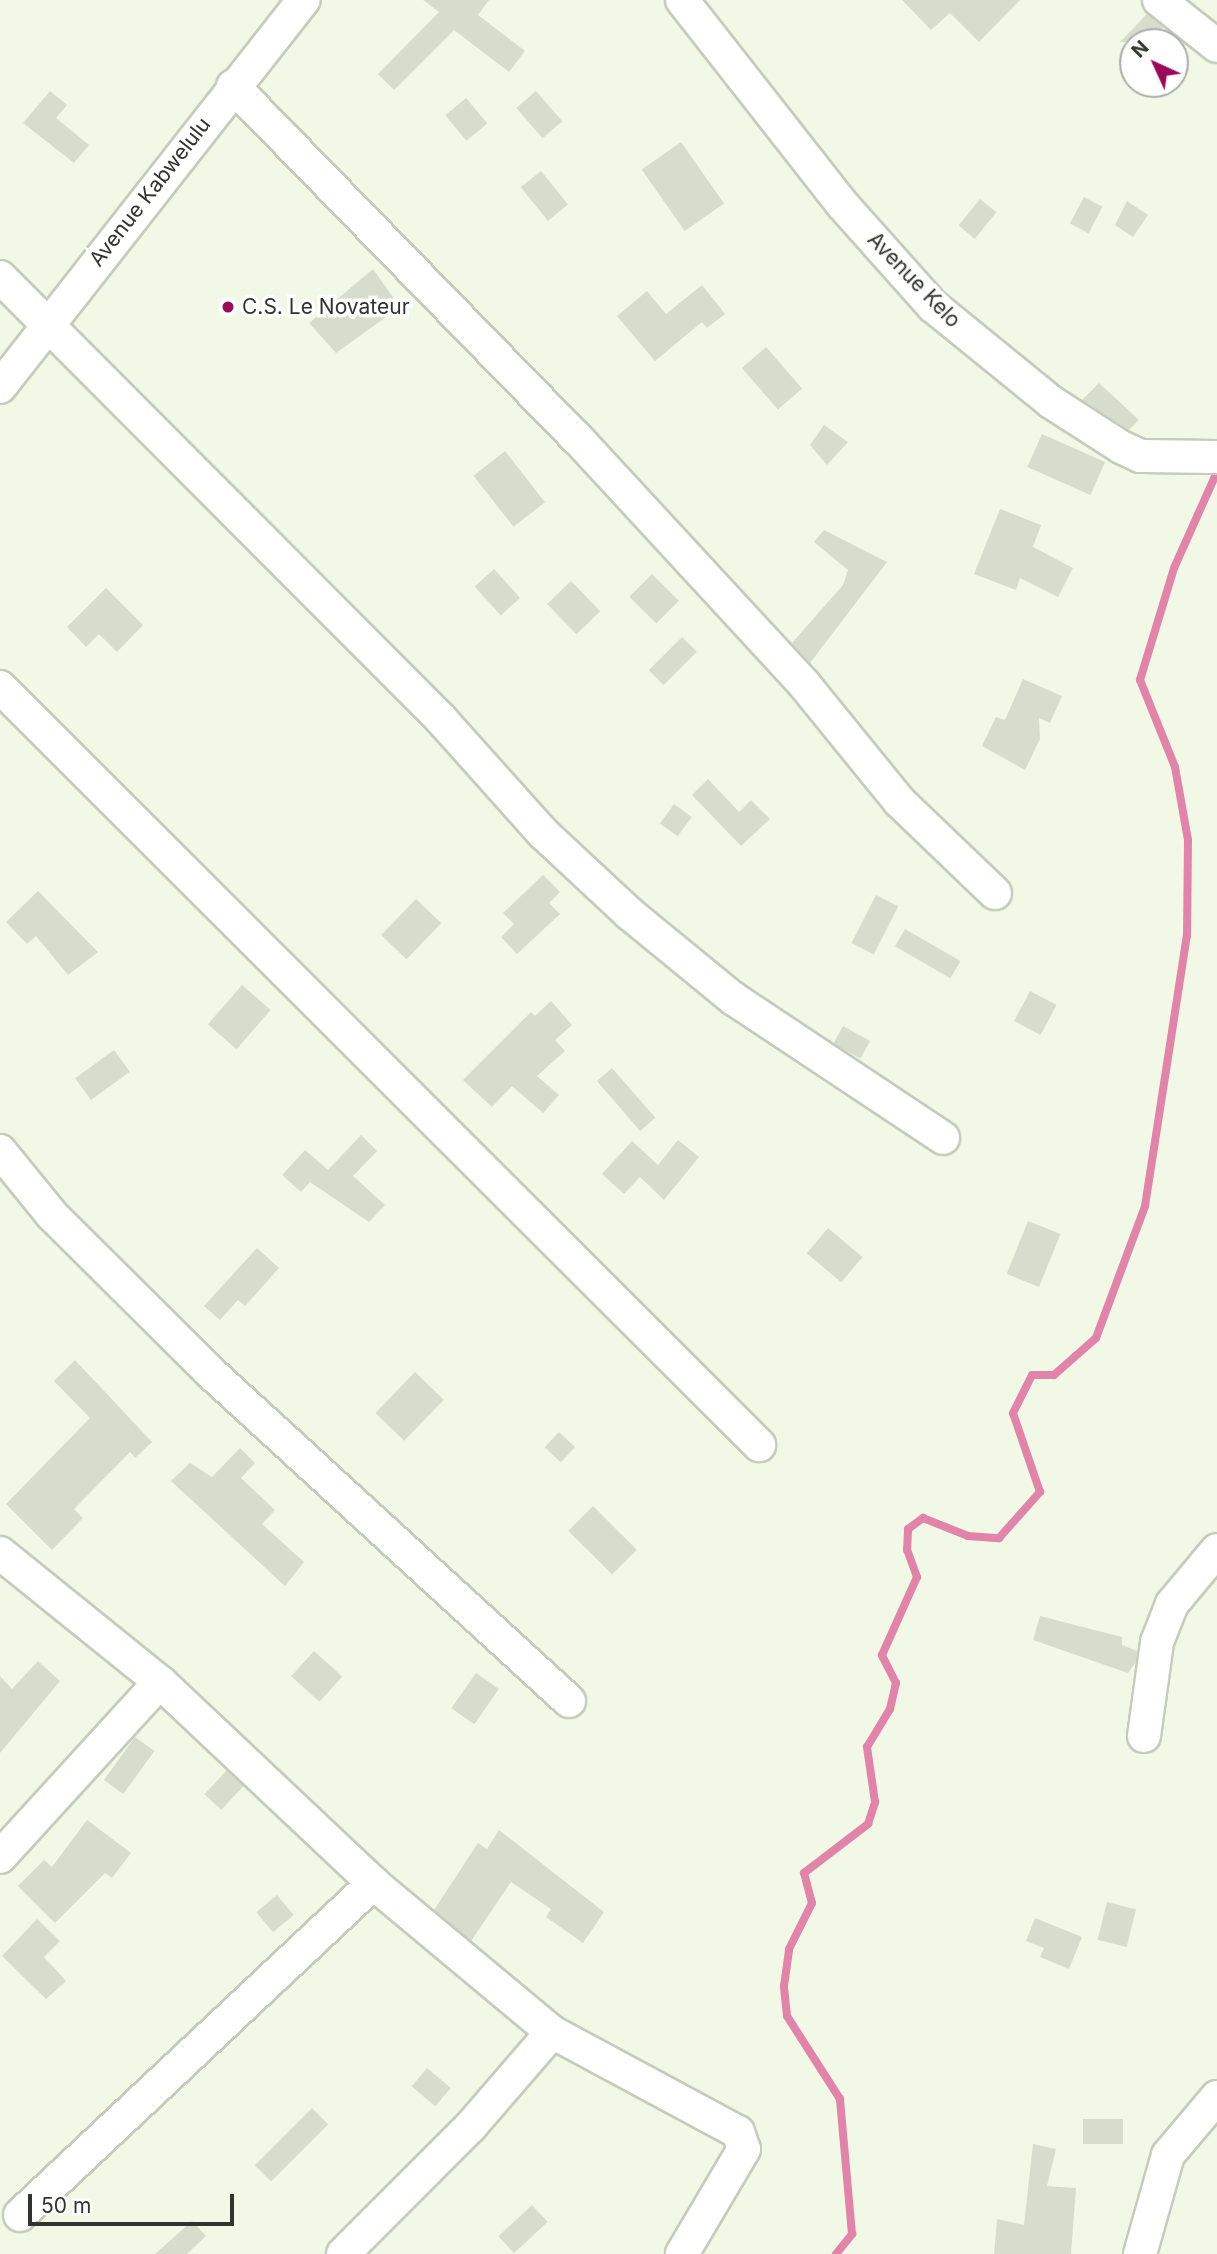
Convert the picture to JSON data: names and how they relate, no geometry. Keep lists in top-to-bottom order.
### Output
{
  "streets": {
    "street": ["Avenue Kabwelulu", "Avenue Kelo"]
  },
  "places": ["C.S. Le Novateur"],
  "scale_bar": "50 m",
  "north": "top left"
}
